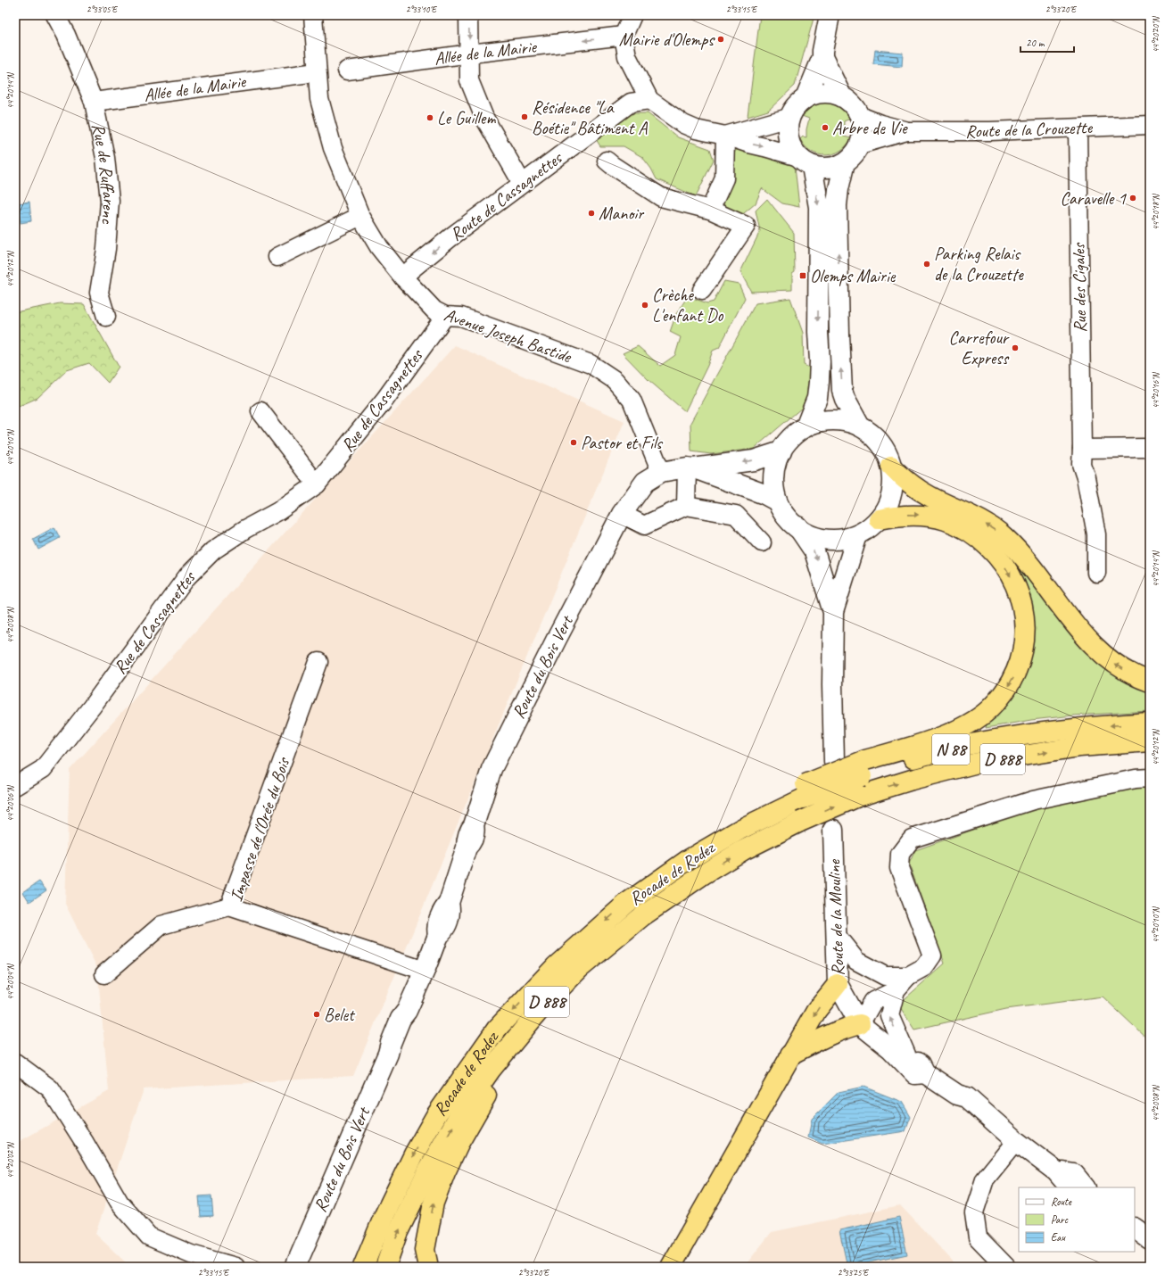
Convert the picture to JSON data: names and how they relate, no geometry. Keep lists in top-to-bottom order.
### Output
{
  "streets": {
    "highway": ["N 88", "D 888", "Rocade de Rodez"],
    "street": [
      "Allée de la Mairie",
      "Route de la Crouzette",
      "Rue de Ruffarenc",
      "Route de Cassagnettes",
      "Rue des Cigales",
      "Avenue Joseph Bastide",
      "Rue de Cassagnettes",
      "Route du Bois Vert",
      "Impasse de l'Orée du Bois",
      "Route de la Mouline"
    ]
  },
  "crossings": [
    ["Allée de la Mairie", "Rue de Ruffarenc"],
    ["Allée de la Mairie", "Avenue Joseph Bastide"],
    ["Route de la Crouzette", "Rue des Cigales"],
    ["Route de Cassagnettes", "Avenue Joseph Bastide"],
    ["Avenue Joseph Bastide", "Rue de Cassagnettes"],
    ["Avenue Joseph Bastide", "Route du Bois Vert"],
    ["Route du Bois Vert", "Impasse de l'Orée du Bois"]
  ],
  "one_way": ["Route de Cassagnettes"],
  "places": {
    "other": [
      "Mairie d'Olemps",
      "Résidence \"La Boétie\" Bâtiment A",
      "Le Guillem",
      "Arbre de Vie",
      "Caravelle 1",
      "Manoir",
      "Parking Relais de la Crouzette",
      "Crèche L'enfant Do",
      "Carrefour Express",
      "Pastor et Fils",
      "Belet"
    ],
    "transit": ["Olemps Mairie"]
  },
  "legend": ["Route", "Parc", "Eau"],
  "scale_bar": "20 m",
  "coordinates": [
    "2°33'05\"E",
    "2°33'10\"E",
    "2°33'15\"E",
    "2°33'20\"E",
    "44°20'20\"N",
    "44°20'14\"N",
    "44°20'18\"N",
    "44°20'12\"N",
    "44°20'16\"N",
    "44°20'10\"N",
    "44°20'08\"N",
    "44°20'06\"N",
    "44°20'04\"N",
    "44°20'02\"N",
    "2°33'25\"E"
  ]
}
